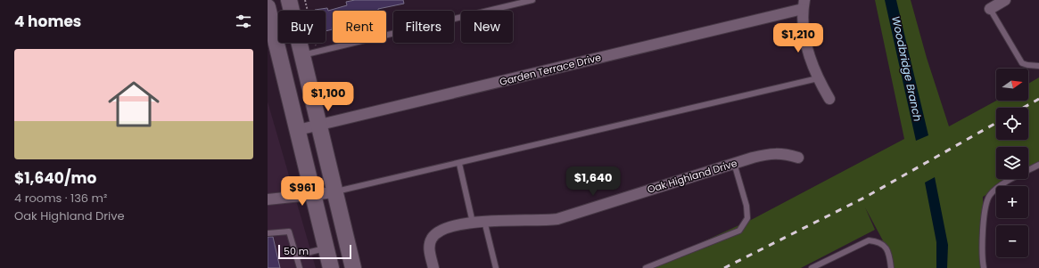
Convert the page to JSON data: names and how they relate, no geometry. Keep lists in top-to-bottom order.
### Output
{
  "streets": {
    "street": ["Garden Terrace Drive", "Oak Highland Drive"]
  },
  "water": ["Woodbridge Branch"],
  "scale_bar": "50 m",
  "north": "right",
  "page": {
    "heading": "4 homes",
    "chip": [
      "Buy",
      "Rent",
      "Filters",
      "New"
    ],
    "price": [
      "$1,210",
      "$1,100",
      "$1,640",
      "$961"
    ],
    "list": [
      {
        "name": "$1,640/mo",
        "note": "4 rooms · 136 m² · Oak Highland Drive"
      }
    ],
    "map_buttons": ["+", "−"],
    "scale": "50 m"
  }
}
